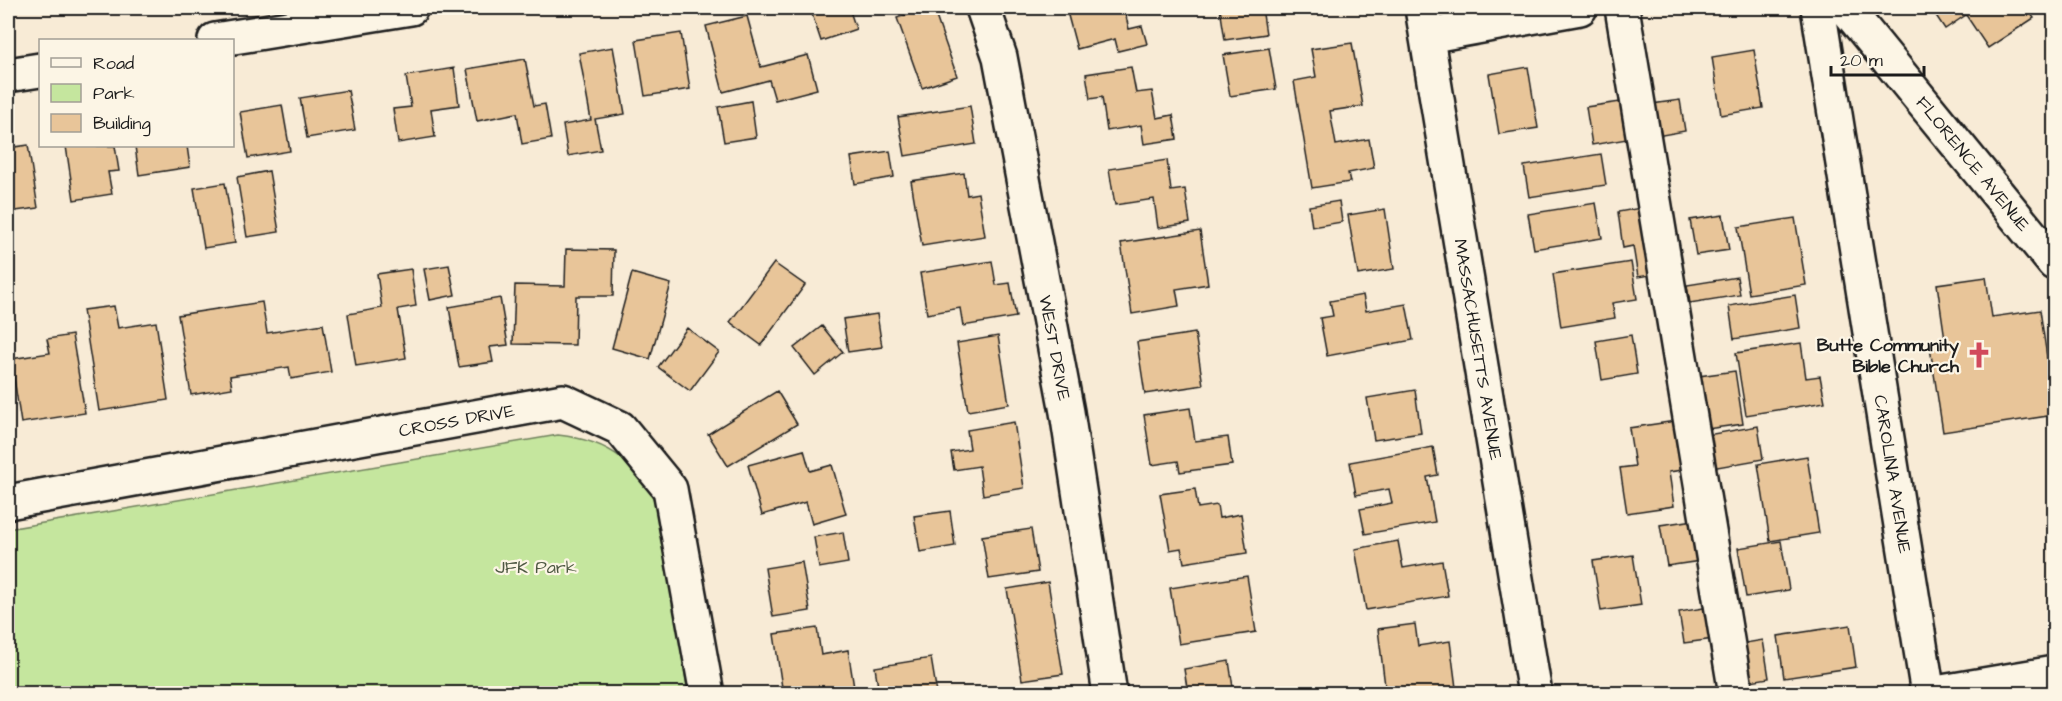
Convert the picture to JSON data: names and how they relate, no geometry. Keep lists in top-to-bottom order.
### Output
{
  "streets": {
    "street": [
      "FLORENCE AVENUE",
      "WEST DRIVE",
      "MASSACHUSETTS AVENUE",
      "CROSS DRIVE",
      "CAROLINA AVENUE"
    ]
  },
  "parks": ["JFK Park"],
  "places": {
    "church": ["Butte Community Bible Church"]
  },
  "legend": ["Road", "Park", "Building"],
  "scale_bar": "20 m"
}
